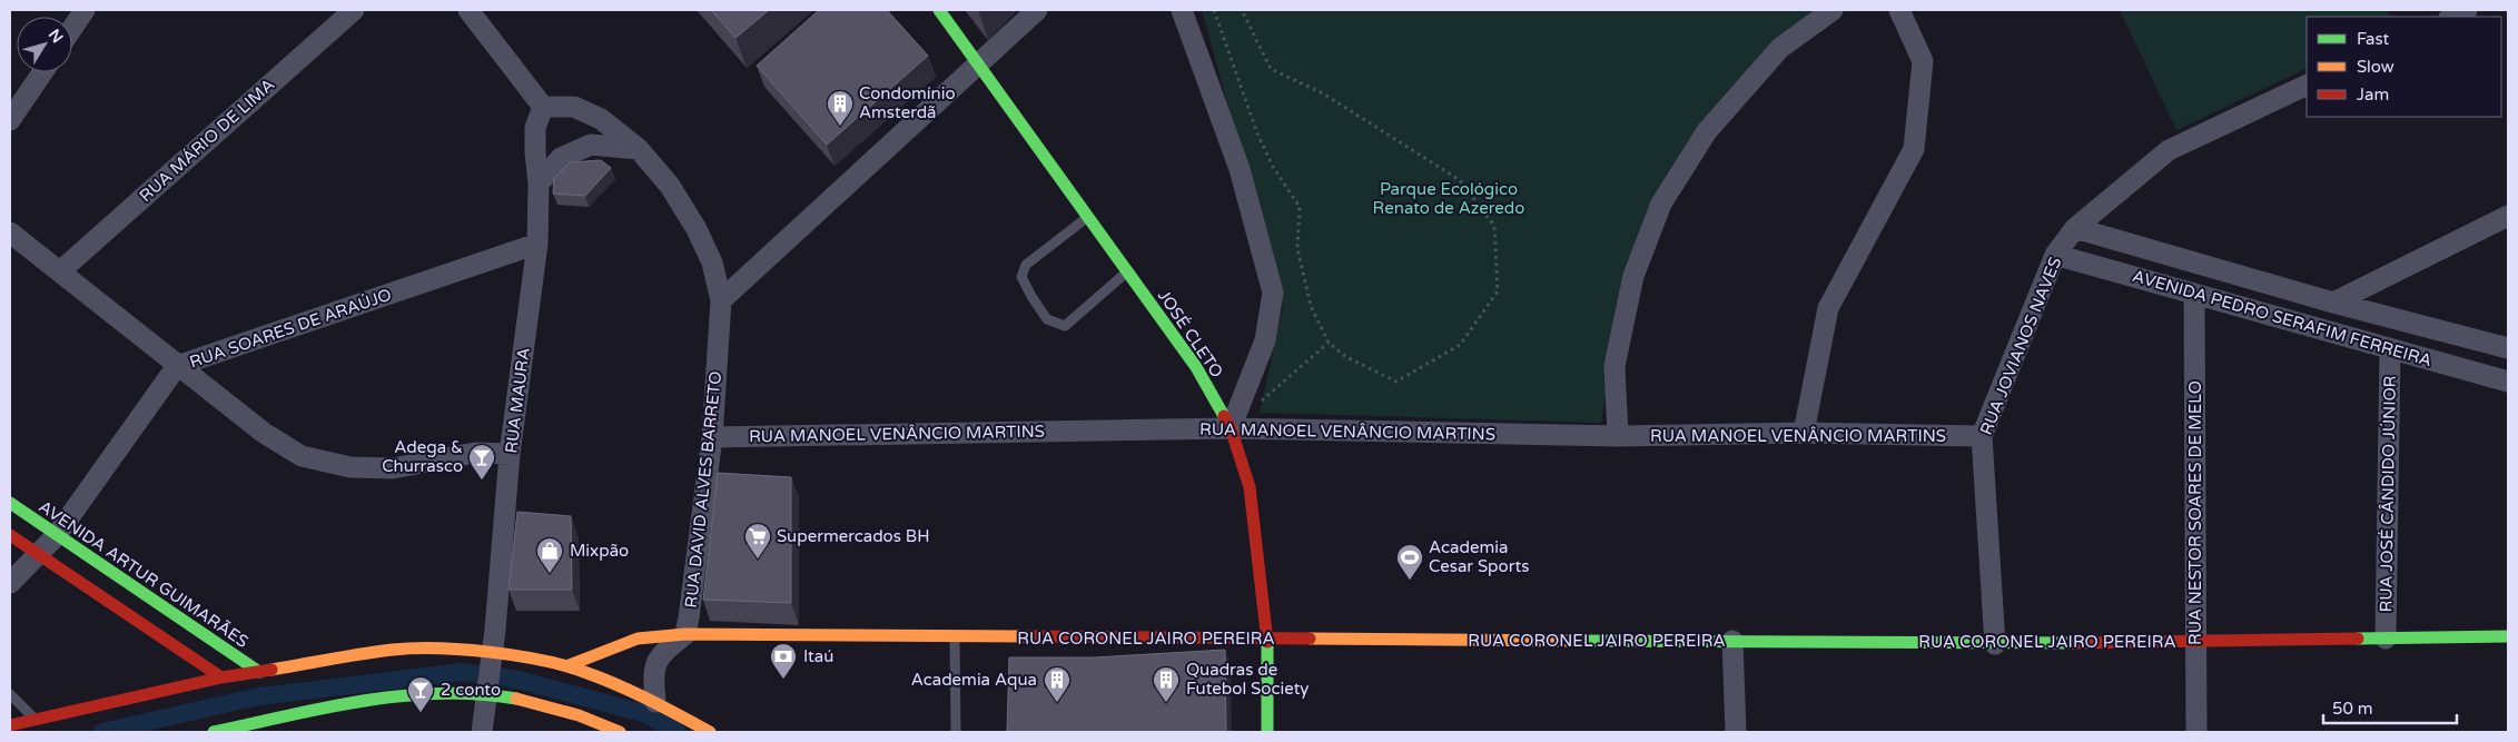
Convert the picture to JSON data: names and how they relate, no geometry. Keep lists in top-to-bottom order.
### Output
{
  "streets": {
    "street": [
      "RUA MÁRIO DE LIMA",
      "AVENIDA PEDRO SERAFIM FERREIRA",
      "RUA SOARES DE ARAÚJO",
      "JOSÉ CLETO",
      "RUA JOVIANOS NAVES",
      "RUA MAURA",
      "RUA MANOEL VENÂNCIO MARTINS",
      "RUA DAVID ALVES BARRETO",
      "RUA JOSÉ CÂNDIDO JÚNIOR",
      "RUA NESTOR SOARES DE MELO",
      "AVENIDA ARTUR GUIMARÃES",
      "RUA CORONEL JAIRO PEREIRA"
    ]
  },
  "crossings": [
    ["AVENIDA PEDRO SERAFIM FERREIRA", "RUA JOVIANOS NAVES"],
    ["AVENIDA PEDRO SERAFIM FERREIRA", "RUA JOSÉ CÂNDIDO JÚNIOR"],
    ["AVENIDA PEDRO SERAFIM FERREIRA", "RUA NESTOR SOARES DE MELO"],
    ["RUA SOARES DE ARAÚJO", "RUA MAURA"],
    ["RUA SOARES DE ARAÚJO", "AVENIDA ARTUR GUIMARÃES"],
    ["JOSÉ CLETO", "RUA MANOEL VENÂNCIO MARTINS"],
    ["JOSÉ CLETO", "RUA CORONEL JAIRO PEREIRA"],
    ["RUA JOVIANOS NAVES", "RUA MANOEL VENÂNCIO MARTINS"],
    ["RUA JOVIANOS NAVES", "RUA CORONEL JAIRO PEREIRA"],
    ["RUA MAURA", "RUA DAVID ALVES BARRETO"],
    ["RUA MANOEL VENÂNCIO MARTINS", "RUA DAVID ALVES BARRETO"],
    ["RUA DAVID ALVES BARRETO", "RUA CORONEL JAIRO PEREIRA"],
    ["RUA JOSÉ CÂNDIDO JÚNIOR", "RUA CORONEL JAIRO PEREIRA"],
    ["RUA NESTOR SOARES DE MELO", "RUA CORONEL JAIRO PEREIRA"]
  ],
  "parks": ["Parque Ecológico Renato de Azeredo"],
  "places": {
    "building": ["Condomínio Amsterdã", "Academia Aqua", "Quadras de Futebol Society"],
    "bar": ["Adega & Churrasco", "2 conto"],
    "supermarket": ["Supermercados BH"],
    "shop": ["Mixpão"],
    "sports": ["Academia Cesar Sports"],
    "bank": ["Itaú"]
  },
  "legend": ["Fast", "Slow", "Jam"],
  "scale_bar": "50 m",
  "north": "top right"
}
